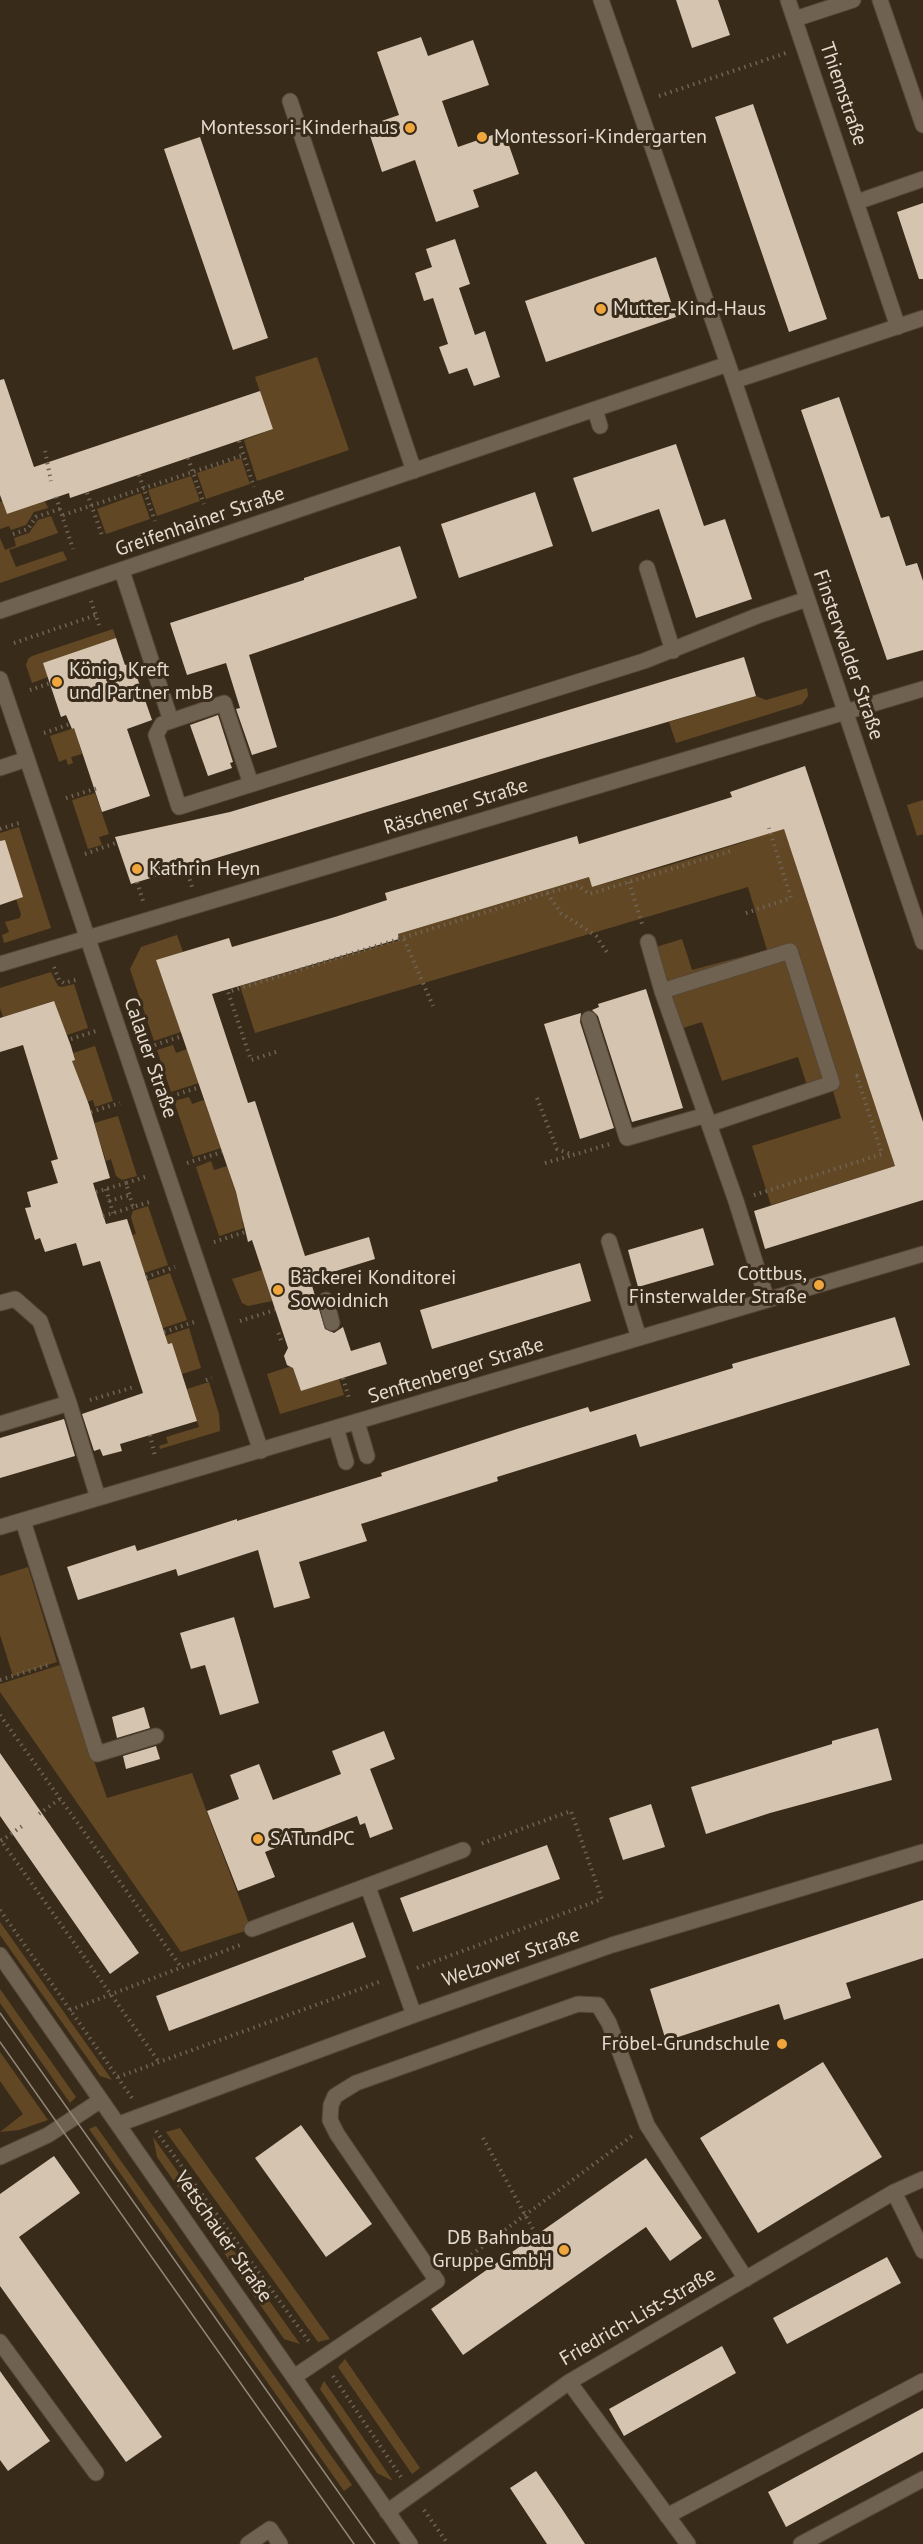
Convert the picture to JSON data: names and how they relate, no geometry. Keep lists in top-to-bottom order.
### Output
{
  "streets": {
    "street": [
      "Thiemstraße",
      "Greifenhainer Straße",
      "Finsterwalder Straße",
      "Räschener Straße",
      "Calauer Straße",
      "Senftenberger Straße",
      "Welzower Straße",
      "Vetschauer Straße",
      "Friedrich-List-Straße"
    ]
  },
  "crossings": [
    ["Greifenhainer Straße", "Finsterwalder Straße"],
    ["Finsterwalder Straße", "Räschener Straße"],
    ["Räschener Straße", "Calauer Straße"],
    ["Calauer Straße", "Senftenberger Straße"],
    ["Welzower Straße", "Vetschauer Straße"],
    ["Vetschauer Straße", "Friedrich-List-Straße"]
  ],
  "places": [
    "Montessori-Kinderhaus",
    "Montessori-Kindergarten",
    "Mutter-Kind-Haus",
    "König, Kreft und Partner mbB",
    "Kathrin Heyn",
    "Cottbus, Finsterwalder Straße",
    "Bäckerei Konditorei Sowoidnich",
    "SATundPC",
    "Fröbel-Grundschule",
    "DB Bahnbau Gruppe GmbH"
  ]
}
